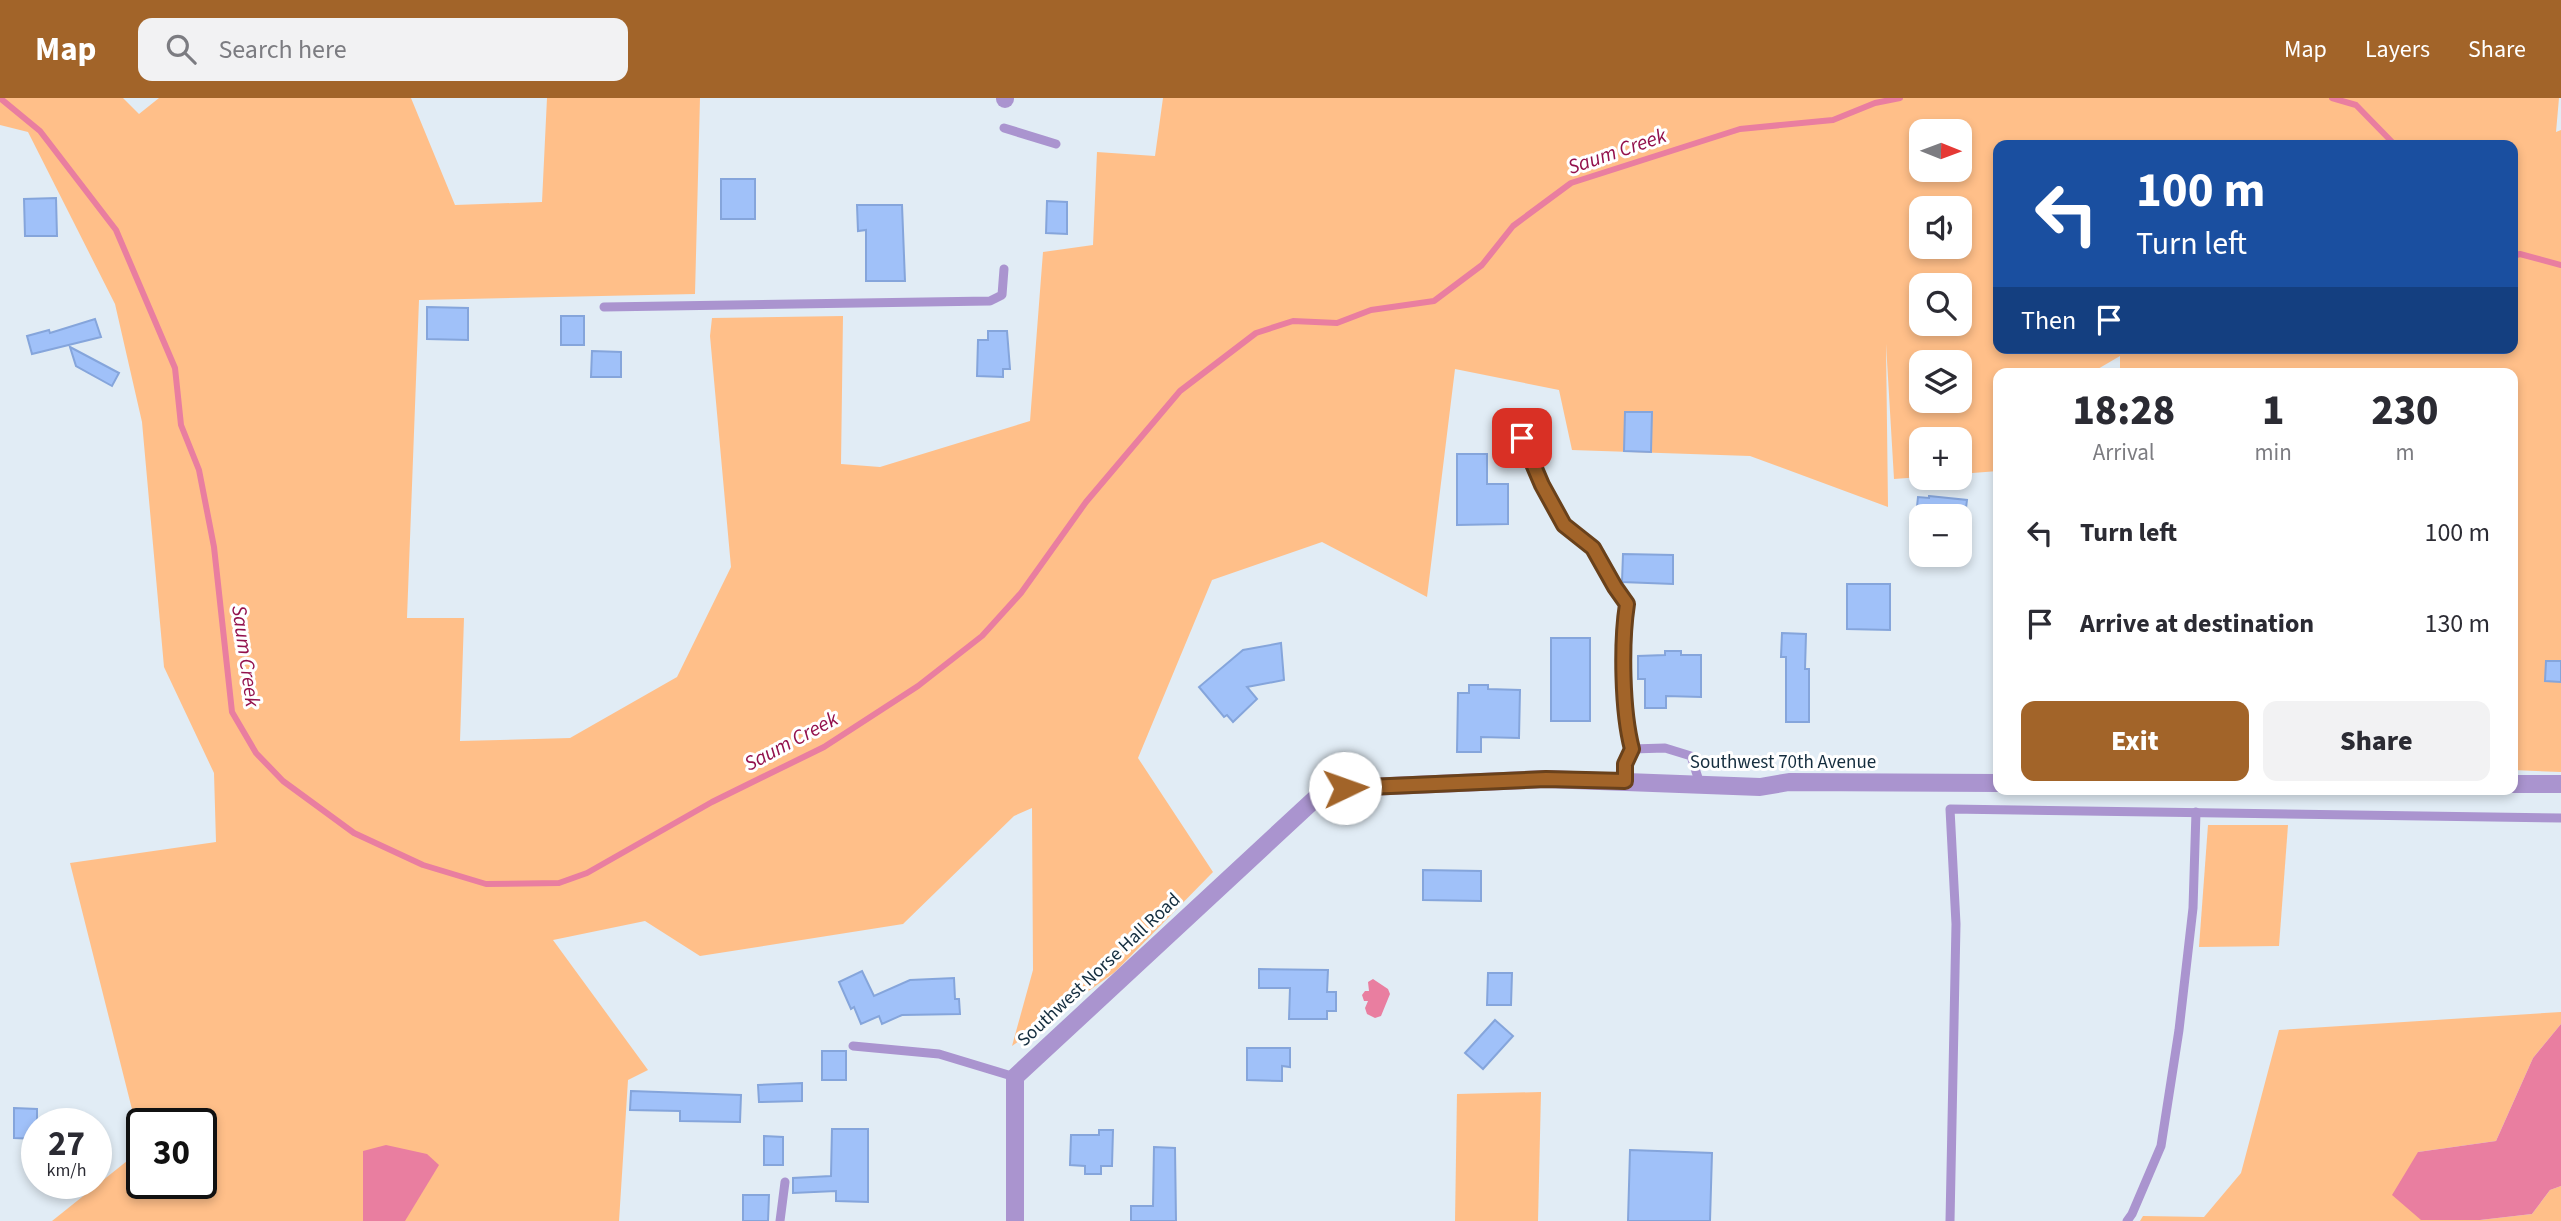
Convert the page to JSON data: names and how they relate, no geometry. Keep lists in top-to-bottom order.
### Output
{
  "streets": {
    "street": ["Southwest 70th Avenue", "Southwest Norse Hall Road"]
  },
  "crossings": [
    ["Southwest 70th Avenue", "Southwest Norse Hall Road"]
  ],
  "water": ["Saum Creek"],
  "north": "right",
  "page": {
    "header": "Map",
    "search": "Search here",
    "nav": ["Map", "Layers", "Share"],
    "map_buttons": ["+", "−"],
    "turn": ["100 m", "Turn left"],
    "then": "Then",
    "eta": [
      "18:28",
      "Arrival",
      "1",
      "min",
      "230",
      "m"
    ],
    "list": [
      {
        "name": "Turn left",
        "value": "100 m"
      },
      {
        "name": "Arrive at destination",
        "value": "130 m"
      }
    ],
    "buttons": ["Exit", "Share"],
    "speed": "27 km/h",
    "limit": "30"
  }
}
